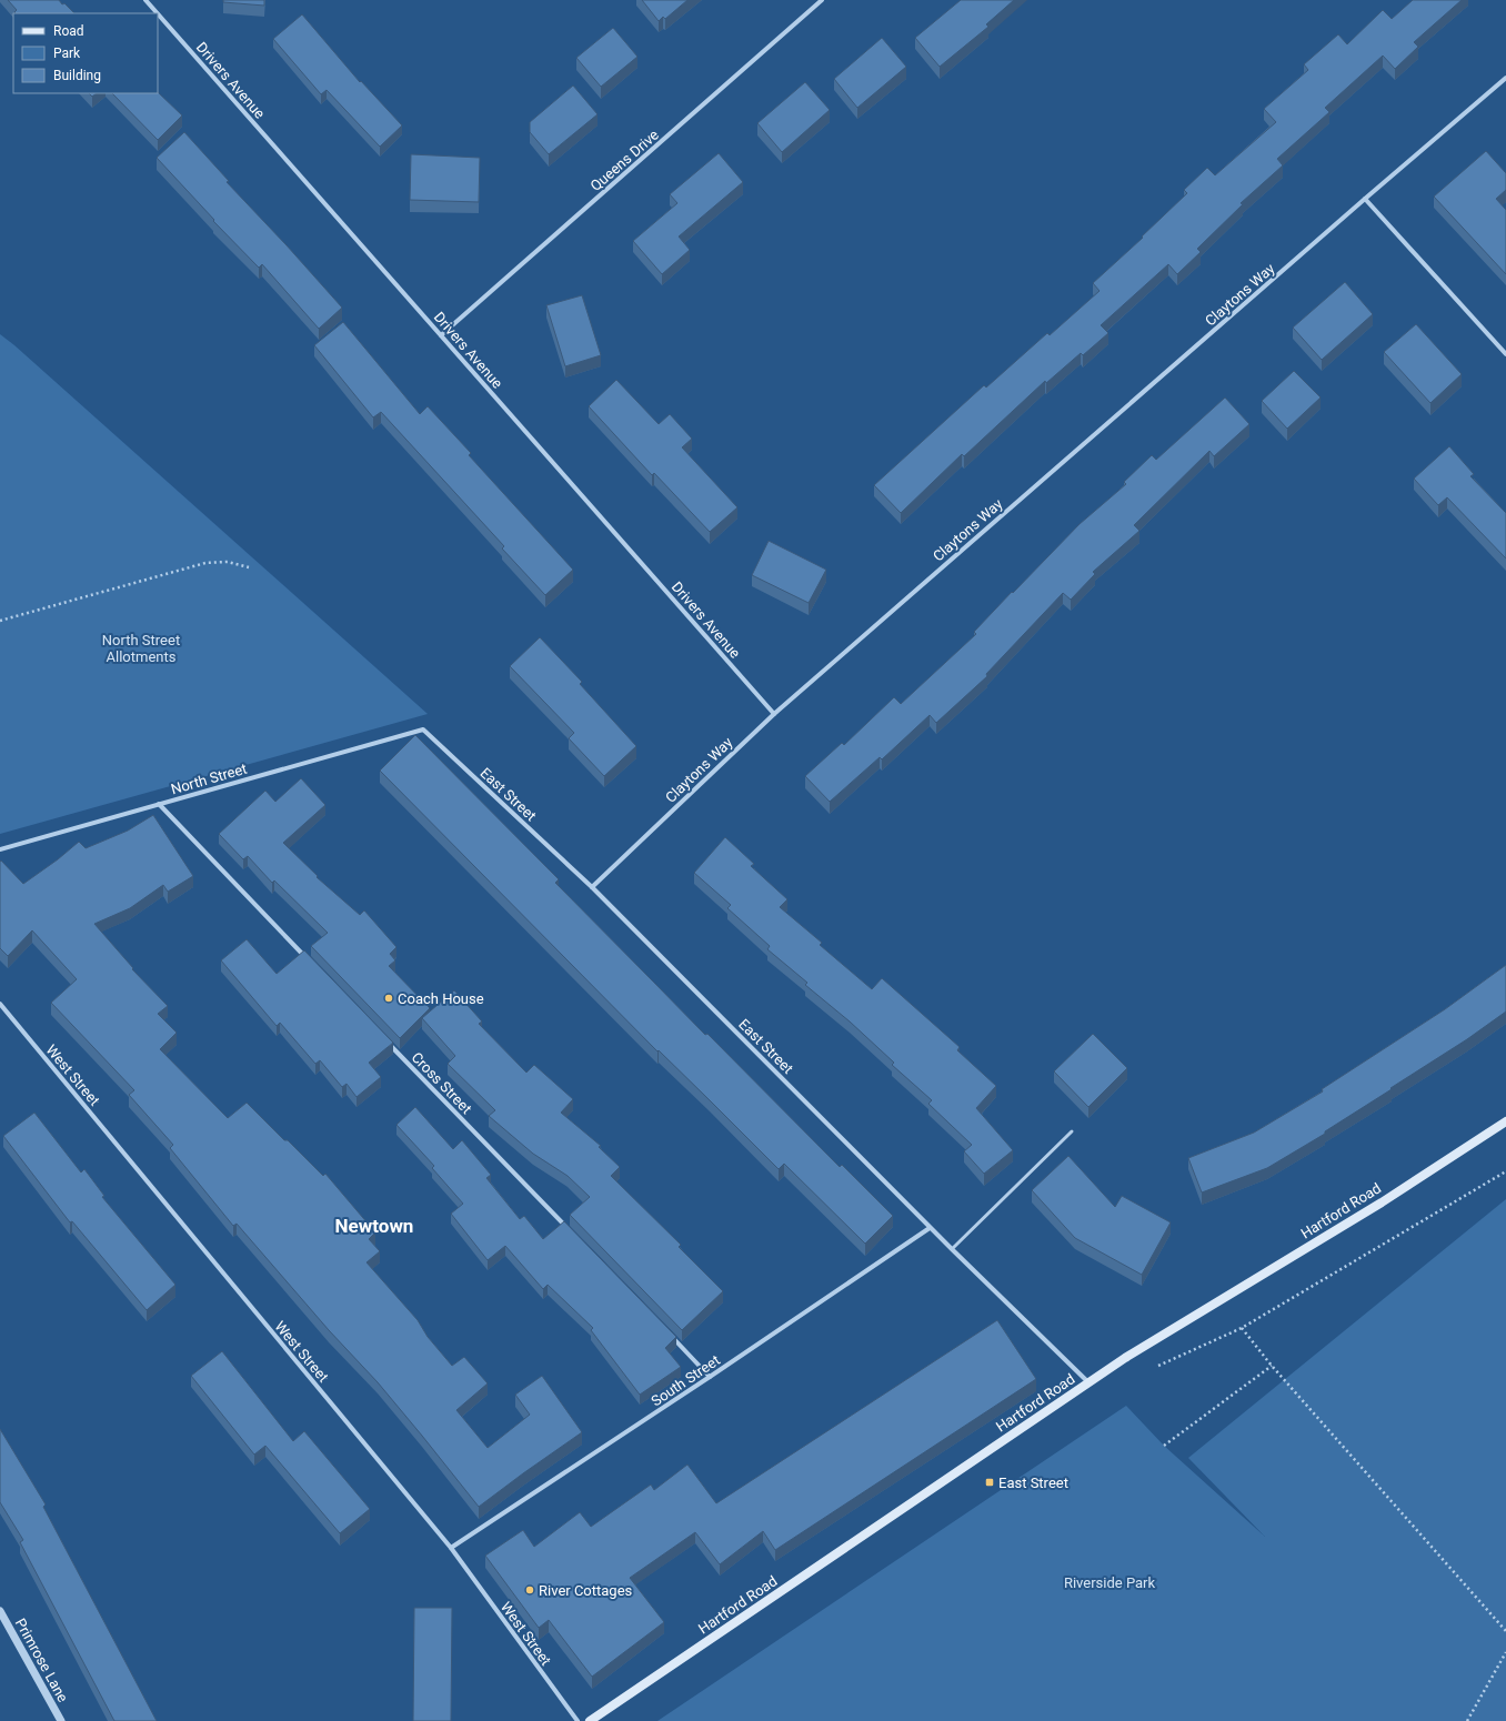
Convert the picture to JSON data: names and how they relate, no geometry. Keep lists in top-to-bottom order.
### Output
{
  "streets": {
    "main road": ["Hartford Road"],
    "street": [
      "Drivers Avenue",
      "Queens Drive",
      "Claytons Way",
      "North Street",
      "East Street",
      "West Street",
      "Cross Street",
      "South Street",
      "Primrose Lane"
    ]
  },
  "crossings": [
    ["Drivers Avenue", "Queens Drive"],
    ["Drivers Avenue", "Claytons Way"],
    ["Claytons Way", "East Street"],
    ["North Street", "East Street"],
    ["East Street", "Hartford Road"],
    ["East Street", "South Street"],
    ["West Street", "South Street"]
  ],
  "districts": ["Newtown"],
  "parks": ["North Street Allotments", "Riverside Park"],
  "places": {
    "other": ["Coach House", "River Cottages"],
    "transit": ["East Street"]
  },
  "legend": ["Road", "Park", "Building"]
}
